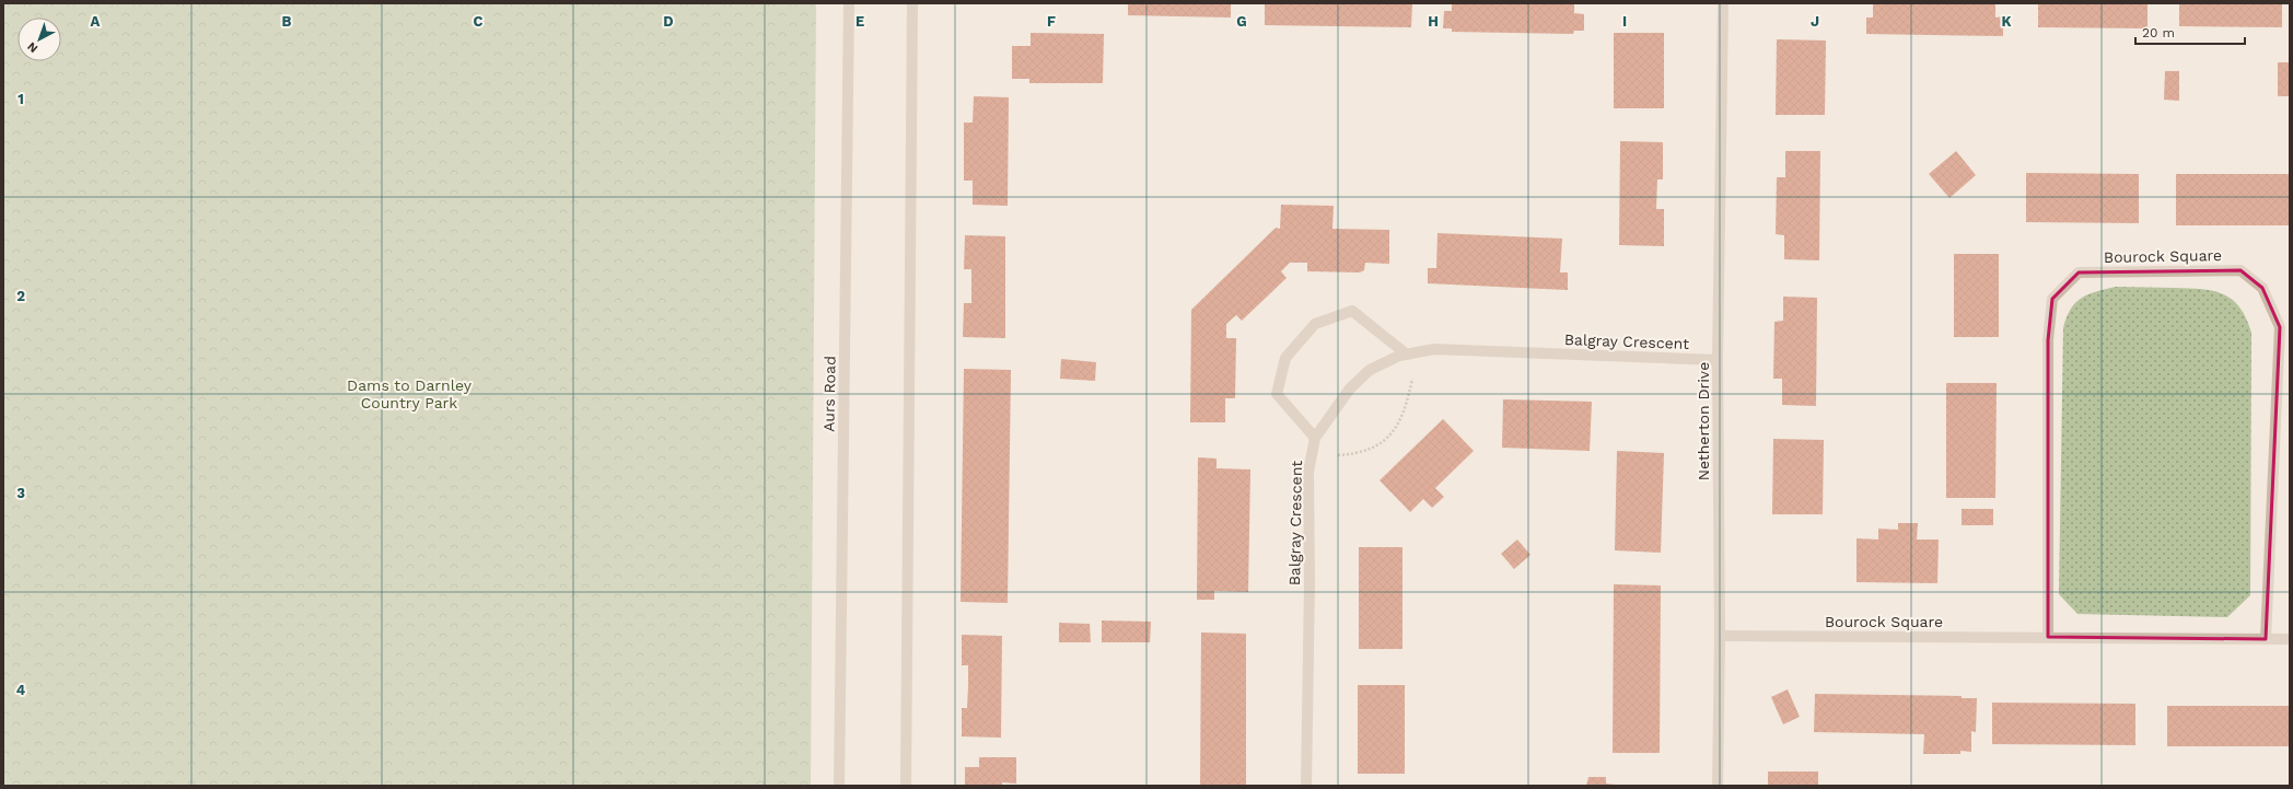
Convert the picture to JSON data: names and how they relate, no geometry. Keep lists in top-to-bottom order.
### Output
{
  "streets": {
    "street": [
      "Bourock Square",
      "Balgray Crescent",
      "Aurs Road",
      "Netherton Drive"
    ]
  },
  "crossings": [
    ["Bourock Square", "Netherton Drive"],
    ["Balgray Crescent", "Netherton Drive"]
  ],
  "parks": ["Dams to Darnley Country Park"],
  "scale_bar": "20 m",
  "north": "bottom left",
  "grid": {
    "columns": [
      "A",
      "B",
      "C",
      "D",
      "E",
      "F",
      "G",
      "H",
      "I",
      "J",
      "K"
    ],
    "rows": [
      "1",
      "2",
      "3",
      "4"
    ]
  }
}
